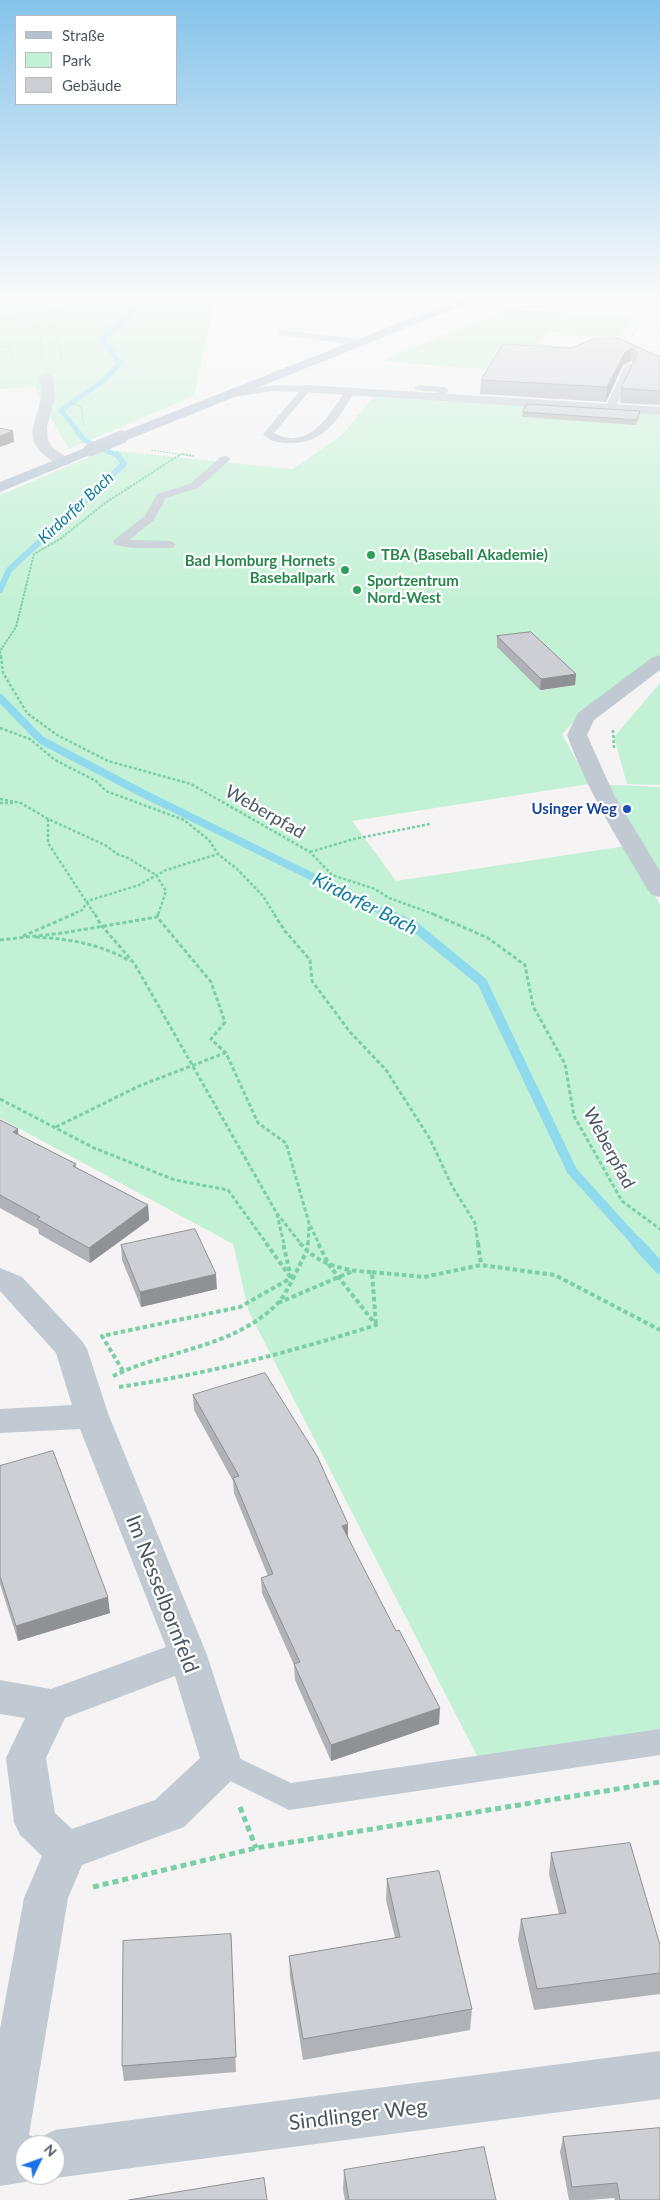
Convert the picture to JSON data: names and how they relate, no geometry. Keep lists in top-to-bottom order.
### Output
{
  "streets": {
    "street": ["Im Nesselbornfeld", "Sindlinger Weg"],
    "path": ["Weberpfad"]
  },
  "water": ["Kirdorfer Bach"],
  "places": [
    "TBA (Baseball Akademie)",
    "Bad Homburg Hornets Baseballpark",
    "Sportzentrum Nord-West",
    "Usinger Weg"
  ],
  "legend": ["Straße", "Park", "Gebäude"],
  "north": "top right"
}
